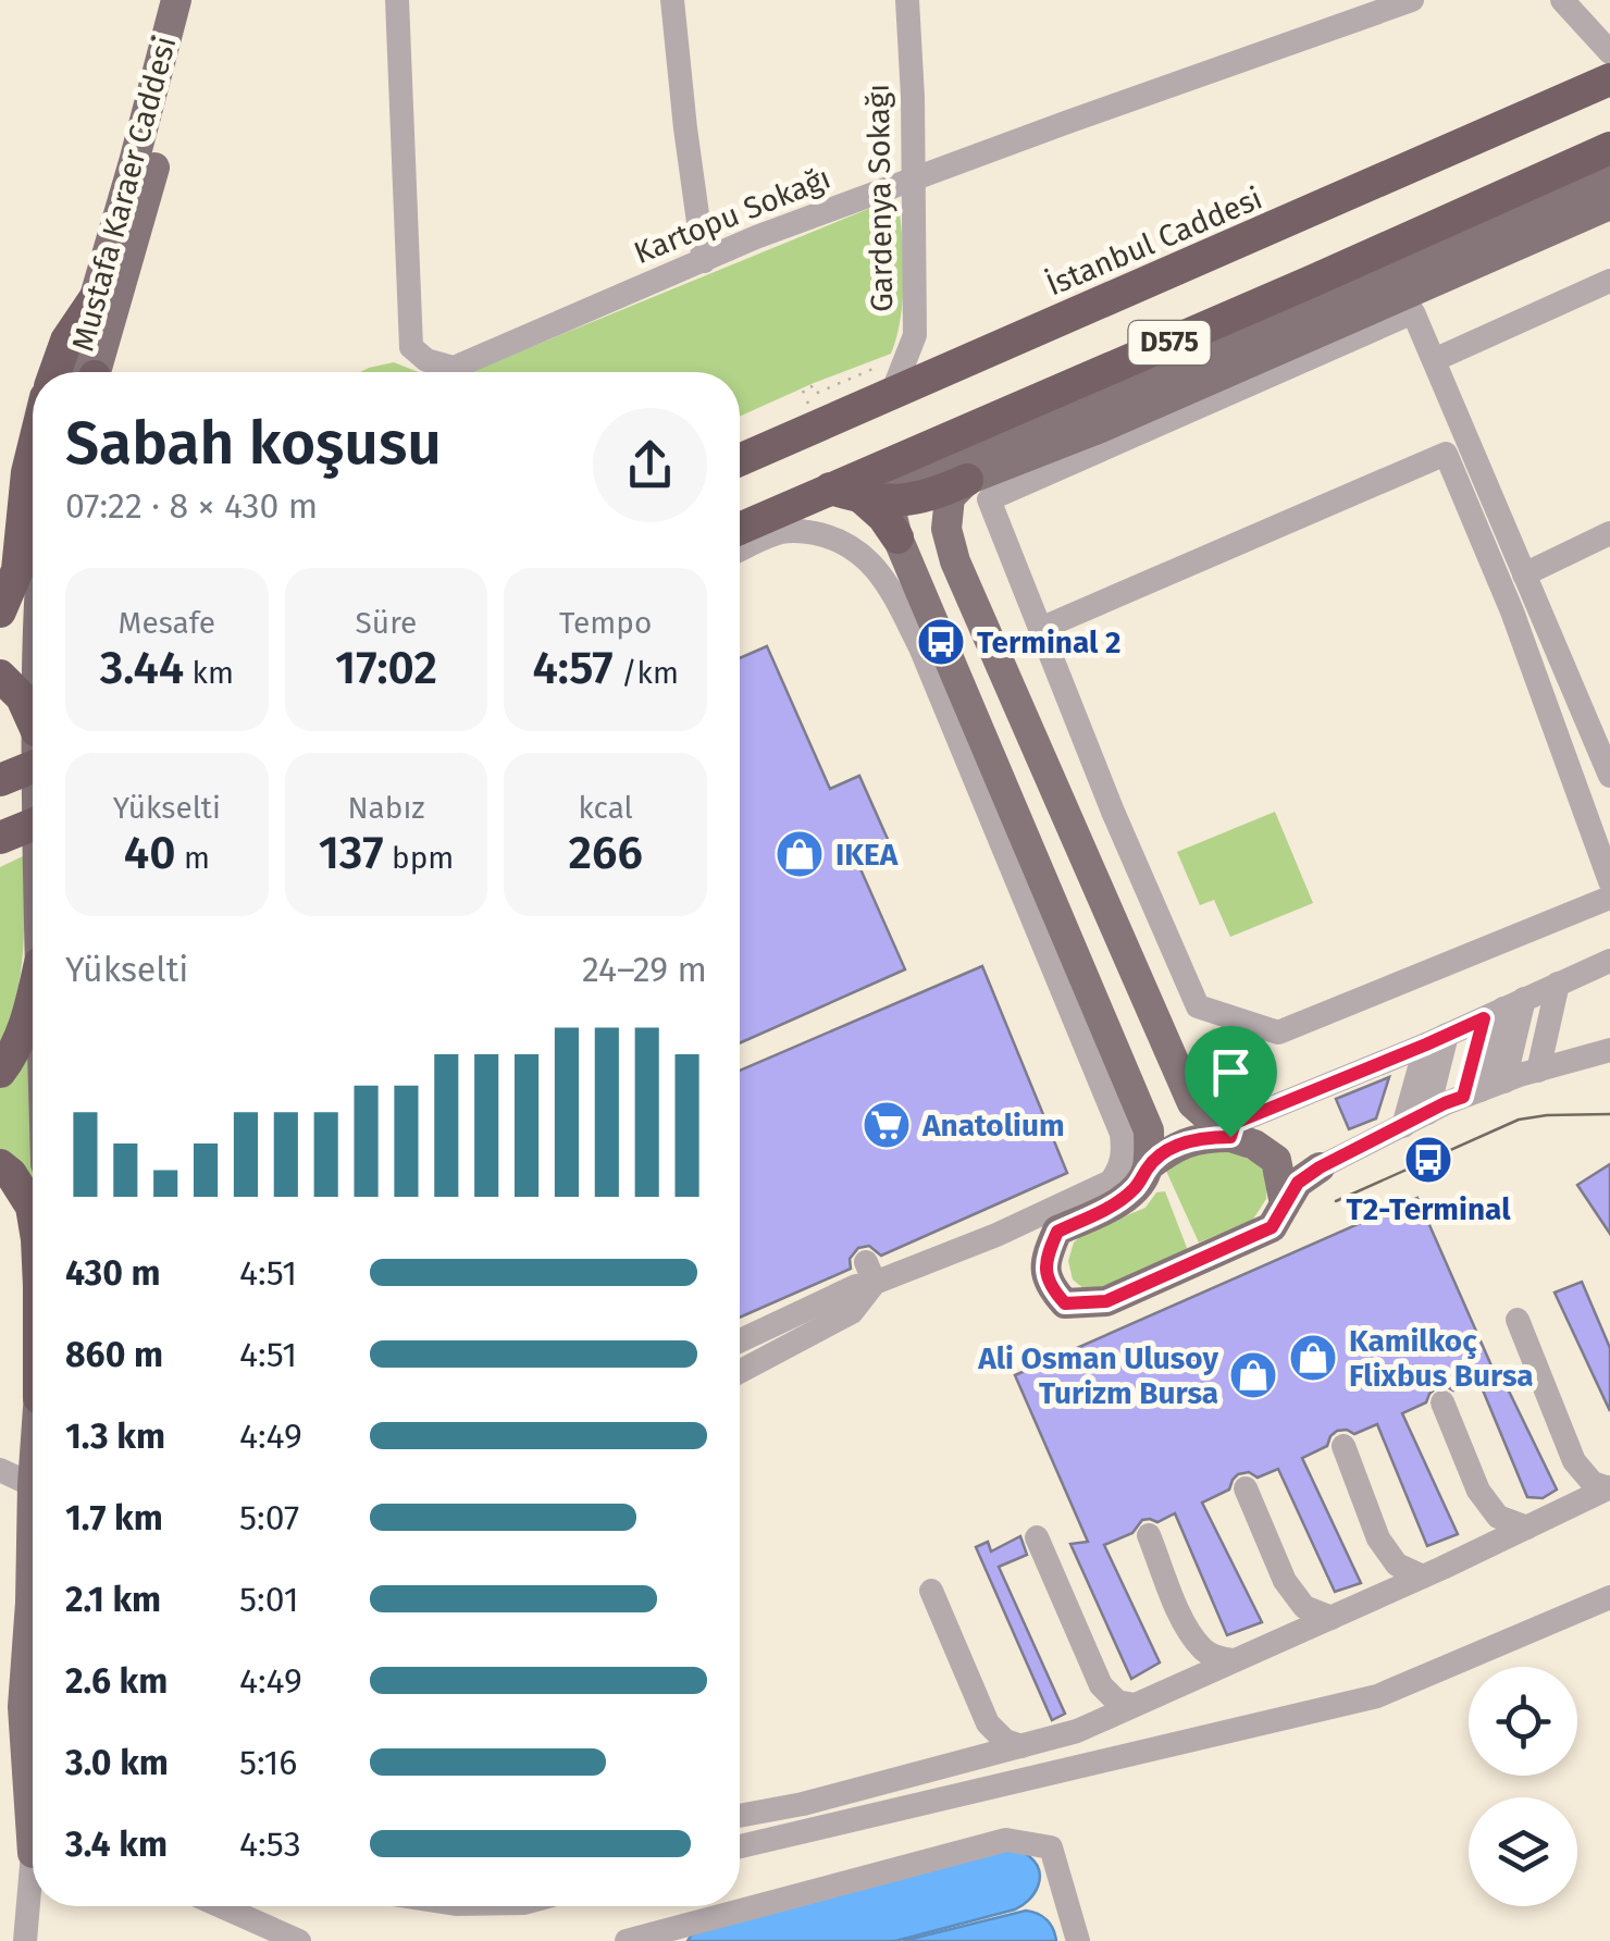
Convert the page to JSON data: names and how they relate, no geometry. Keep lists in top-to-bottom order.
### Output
{
  "streets": {
    "highway": ["İstanbul Caddesi", "D575"],
    "main road": ["Mustafa Karaer Caddesi"],
    "street": ["Gardenya Sokağı", "Kartopu Sokağı"]
  },
  "crossings": [
    ["Gardenya Sokağı", "Kartopu Sokağı"],
    ["Gardenya Sokağı", "İstanbul Caddesi"]
  ],
  "places": {
    "bus stop": ["Terminal 2", "T2-Terminal"],
    "shop": ["IKEA", "Kamilkoç Flixbus Bursa", "Ali Osman Ulusoy Turizm Bursa"],
    "supermarket": ["Anatolium"]
  },
  "page": {
    "heading": ["Sabah koşusu", "07:22 · 8 × 430 m"],
    "stats": [
      ["Mesafe", "3.44 km"],
      ["Süre", "17:02"],
      ["Tempo", "4:57 /km"],
      ["Yükselti", "40 m"],
      ["Nabız", "137 bpm"],
      ["kcal", "266"]
    ],
    "chart": ["Yükselti", "24–29 m"],
    "list": [
      {
        "name": "430 m",
        "note": "4:51"
      },
      {
        "name": "860 m",
        "note": "4:51"
      },
      {
        "name": "1.3 km",
        "note": "4:49"
      },
      {
        "name": "1.7 km",
        "note": "5:07"
      },
      {
        "name": "2.1 km",
        "note": "5:01"
      },
      {
        "name": "2.6 km",
        "note": "4:49"
      },
      {
        "name": "3.0 km",
        "note": "5:16"
      },
      {
        "name": "3.4 km",
        "note": "4:53"
      }
    ]
  }
}
